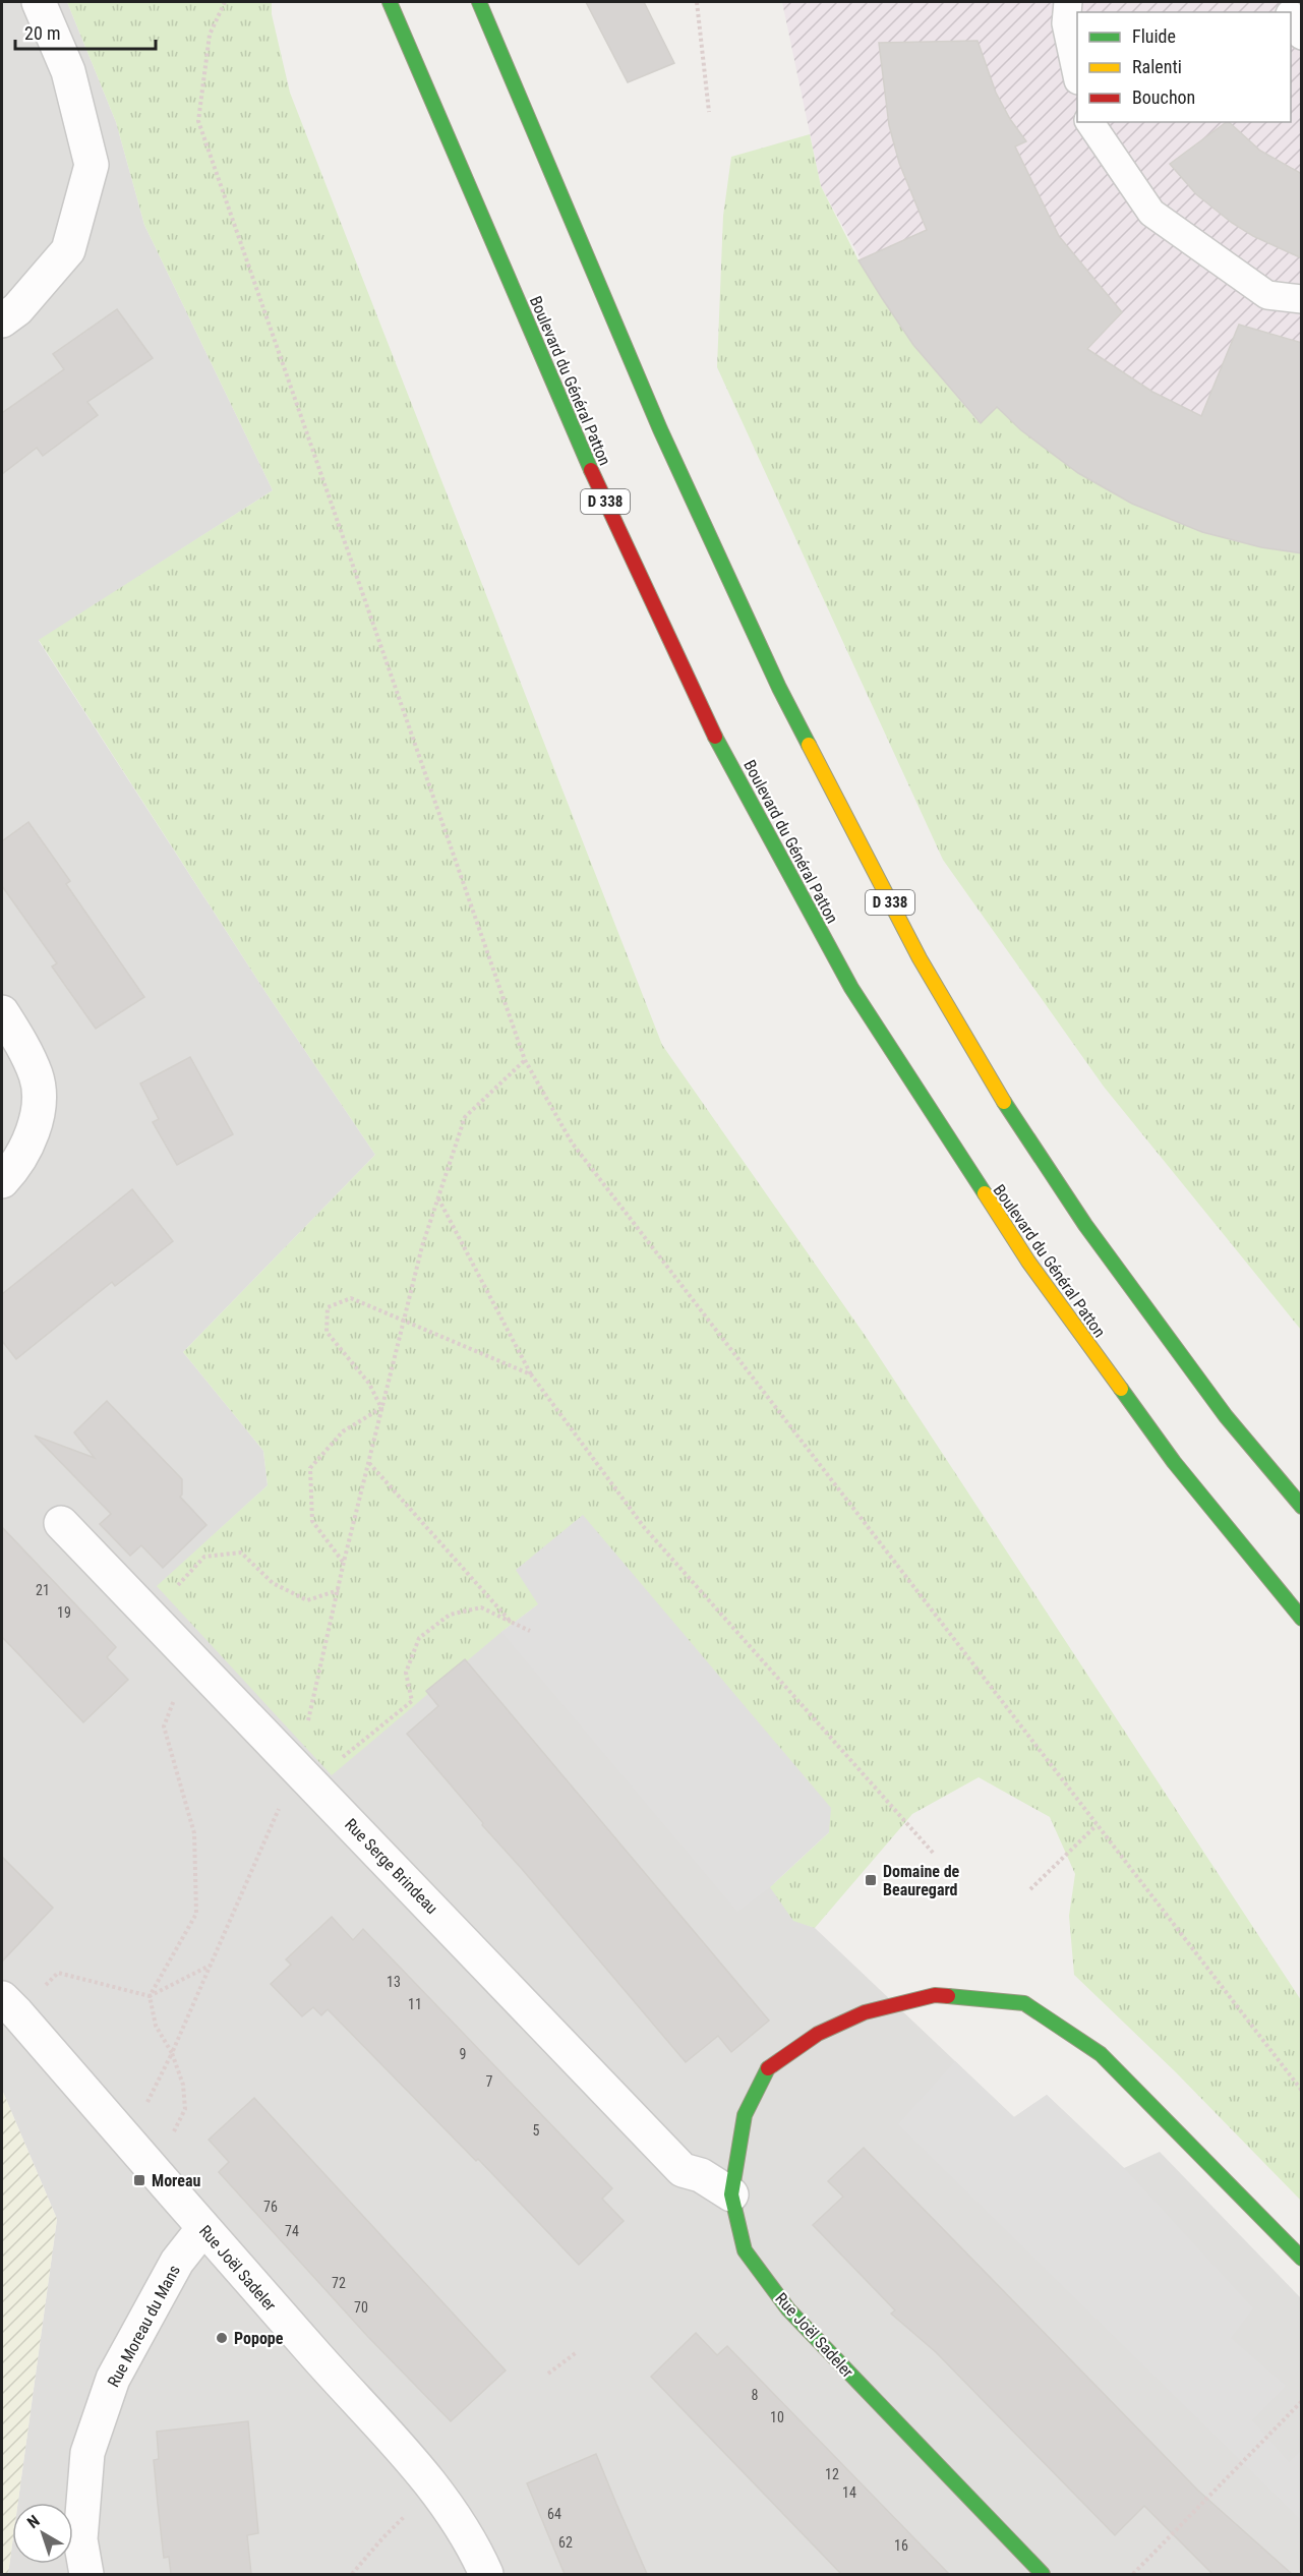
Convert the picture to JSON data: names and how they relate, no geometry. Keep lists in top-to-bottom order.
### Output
{
  "streets": {
    "main road": ["Boulevard du Général Patton", "D 338", "Rue Joël Sadeler"],
    "street": ["Rue Serge Brindeau", "Rue Moreau du Mans"]
  },
  "crossings": [
    ["Rue Serge Brindeau", "Rue Joël Sadeler"],
    ["Rue Joël Sadeler", "Rue Moreau du Mans"]
  ],
  "places": {
    "transit": ["Domaine de Beauregard", "Moreau"],
    "other": ["Popope"]
  },
  "house_numbers": [
    "21",
    "19",
    "13",
    "11",
    "9",
    "7",
    "5",
    "76",
    "74",
    "72",
    "70",
    "8",
    "10",
    "12",
    "14",
    "64",
    "62",
    "16"
  ],
  "legend": ["Fluide", "Ralenti", "Bouchon"],
  "scale_bar": "20 m",
  "north": "top left"
}
